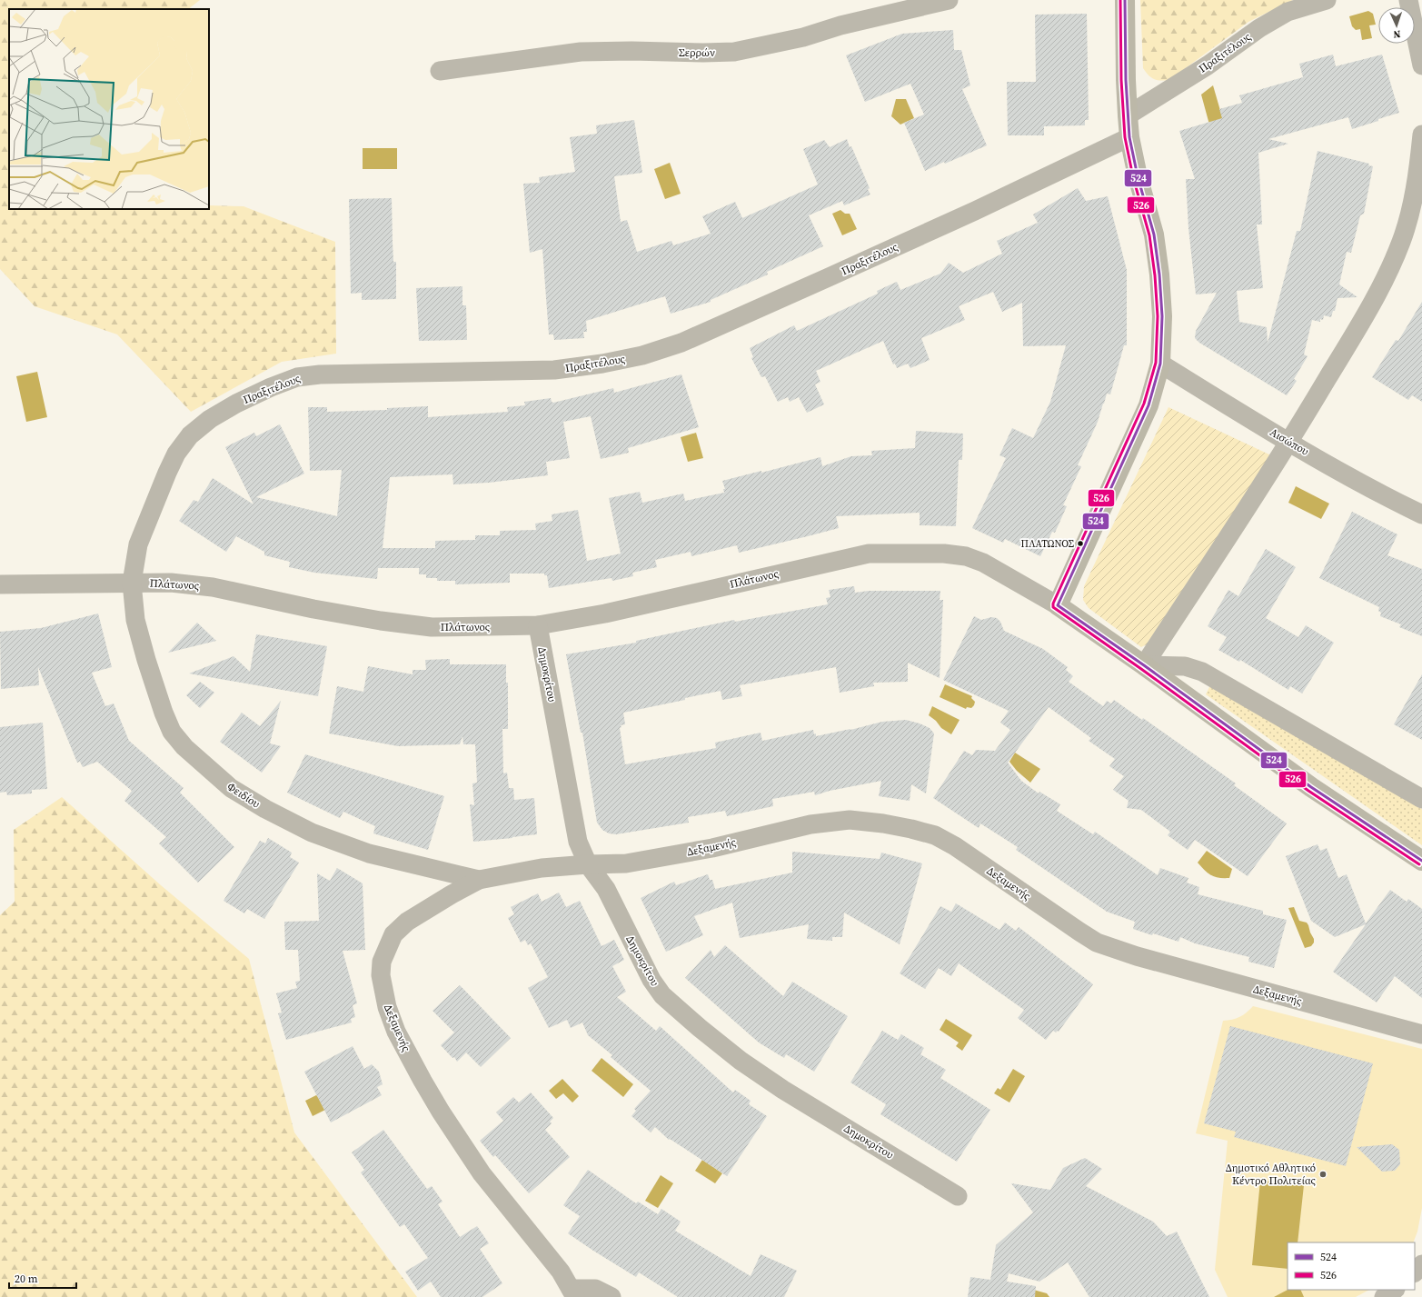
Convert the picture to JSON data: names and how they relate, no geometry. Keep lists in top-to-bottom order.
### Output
{
  "streets": {
    "street": [
      "Σερρών",
      "Πραξιτέλους",
      "Αισώπου",
      "Πλάτωνος",
      "Δημοκρίτου",
      "Φειδίου",
      "Δεξαμενής"
    ]
  },
  "crossings": [
    ["Πραξιτέλους", "Πλάτωνος"],
    ["Πραξιτέλους", "Φειδίου"],
    ["Πλάτωνος", "Δημοκρίτου"],
    ["Πλάτωνος", "Φειδίου"],
    ["Δημοκρίτου", "Δεξαμενής"],
    ["Φειδίου", "Δεξαμενής"]
  ],
  "places": ["ΠΛΑΤΩΝΟΣ", "Δημοτικό Αθλητικό Κέντρο Πολιτείας"],
  "lines": ["transit line 524", "transit line 526"],
  "legend": ["524", "526"],
  "scale_bar": "20 m",
  "north": "bottom"
}
